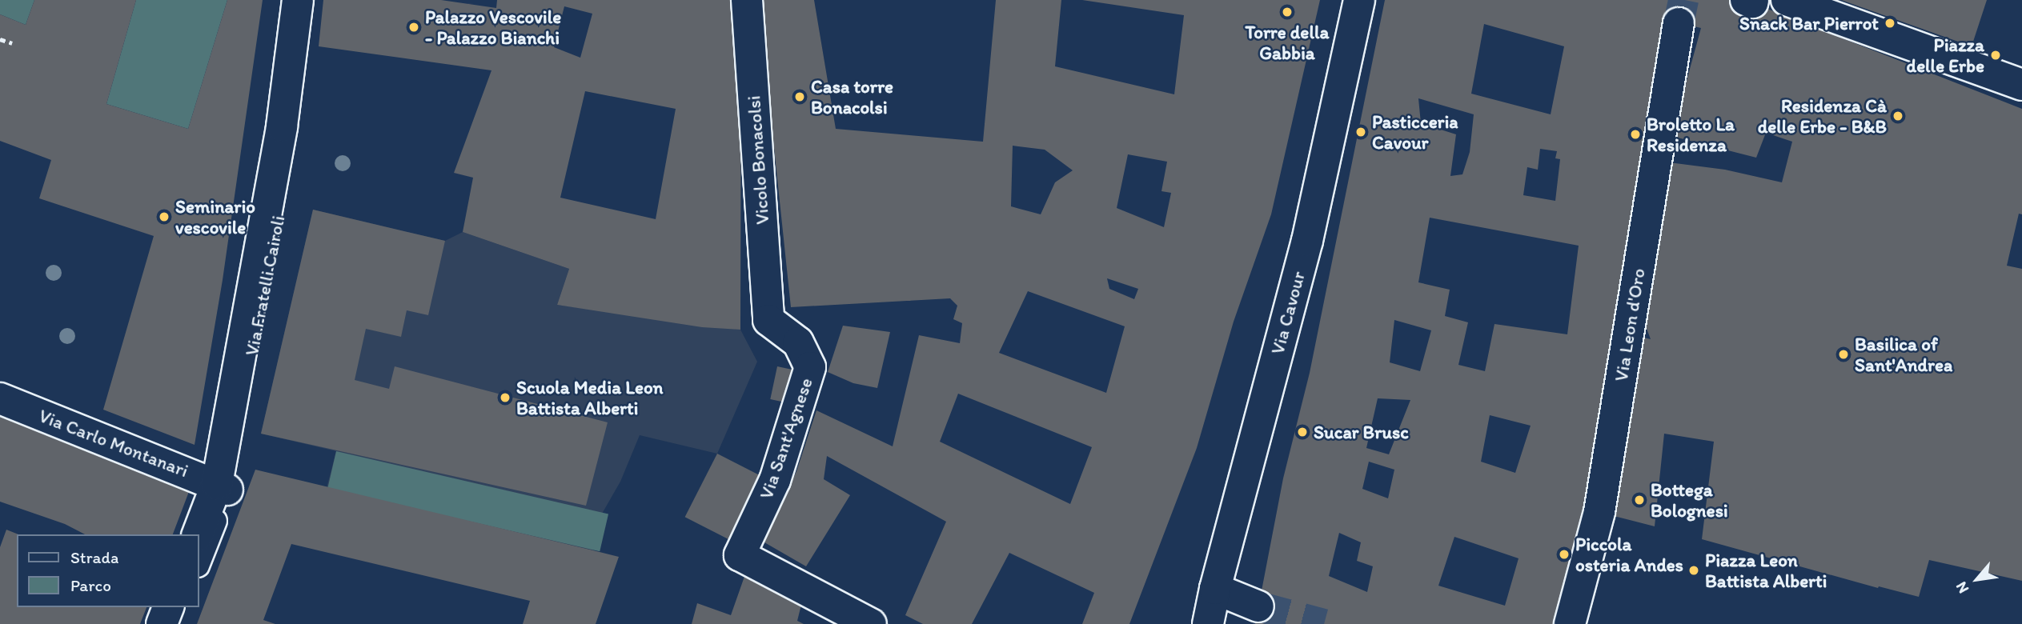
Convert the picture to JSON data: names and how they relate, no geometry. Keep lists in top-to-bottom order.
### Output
{
  "streets": {
    "street": [
      "Vicolo Bonacolsi",
      "Via Fratelli Cairoli",
      "Via Cavour",
      "Via Leon d'Oro",
      "Via Sant'Agnese",
      "Via Carlo Montanari"
    ]
  },
  "crossings": [
    ["Vicolo Bonacolsi", "Via Sant'Agnese"],
    ["Via Fratelli Cairoli", "Via Carlo Montanari"]
  ],
  "places": [
    "Torre della Gabbia",
    "Snack Bar Pierrot",
    "Palazzo Vescovile - Palazzo Bianchi",
    "Piazza delle Erbe",
    "Casa torre Bonacolsi",
    "Residenza Cà delle Erbe - B&B",
    "Pasticceria Cavour",
    "Broletto La Residenza",
    "Seminario vescovile",
    "Basilica of Sant'Andrea",
    "Scuola Media Leon Battista Alberti",
    "Sucar Brusc",
    "Bottega Bolognesi",
    "Piccola osteria Andes",
    "Piazza Leon Battista Alberti"
  ],
  "legend": ["Strada", "Parco"],
  "north": "bottom left"
}
